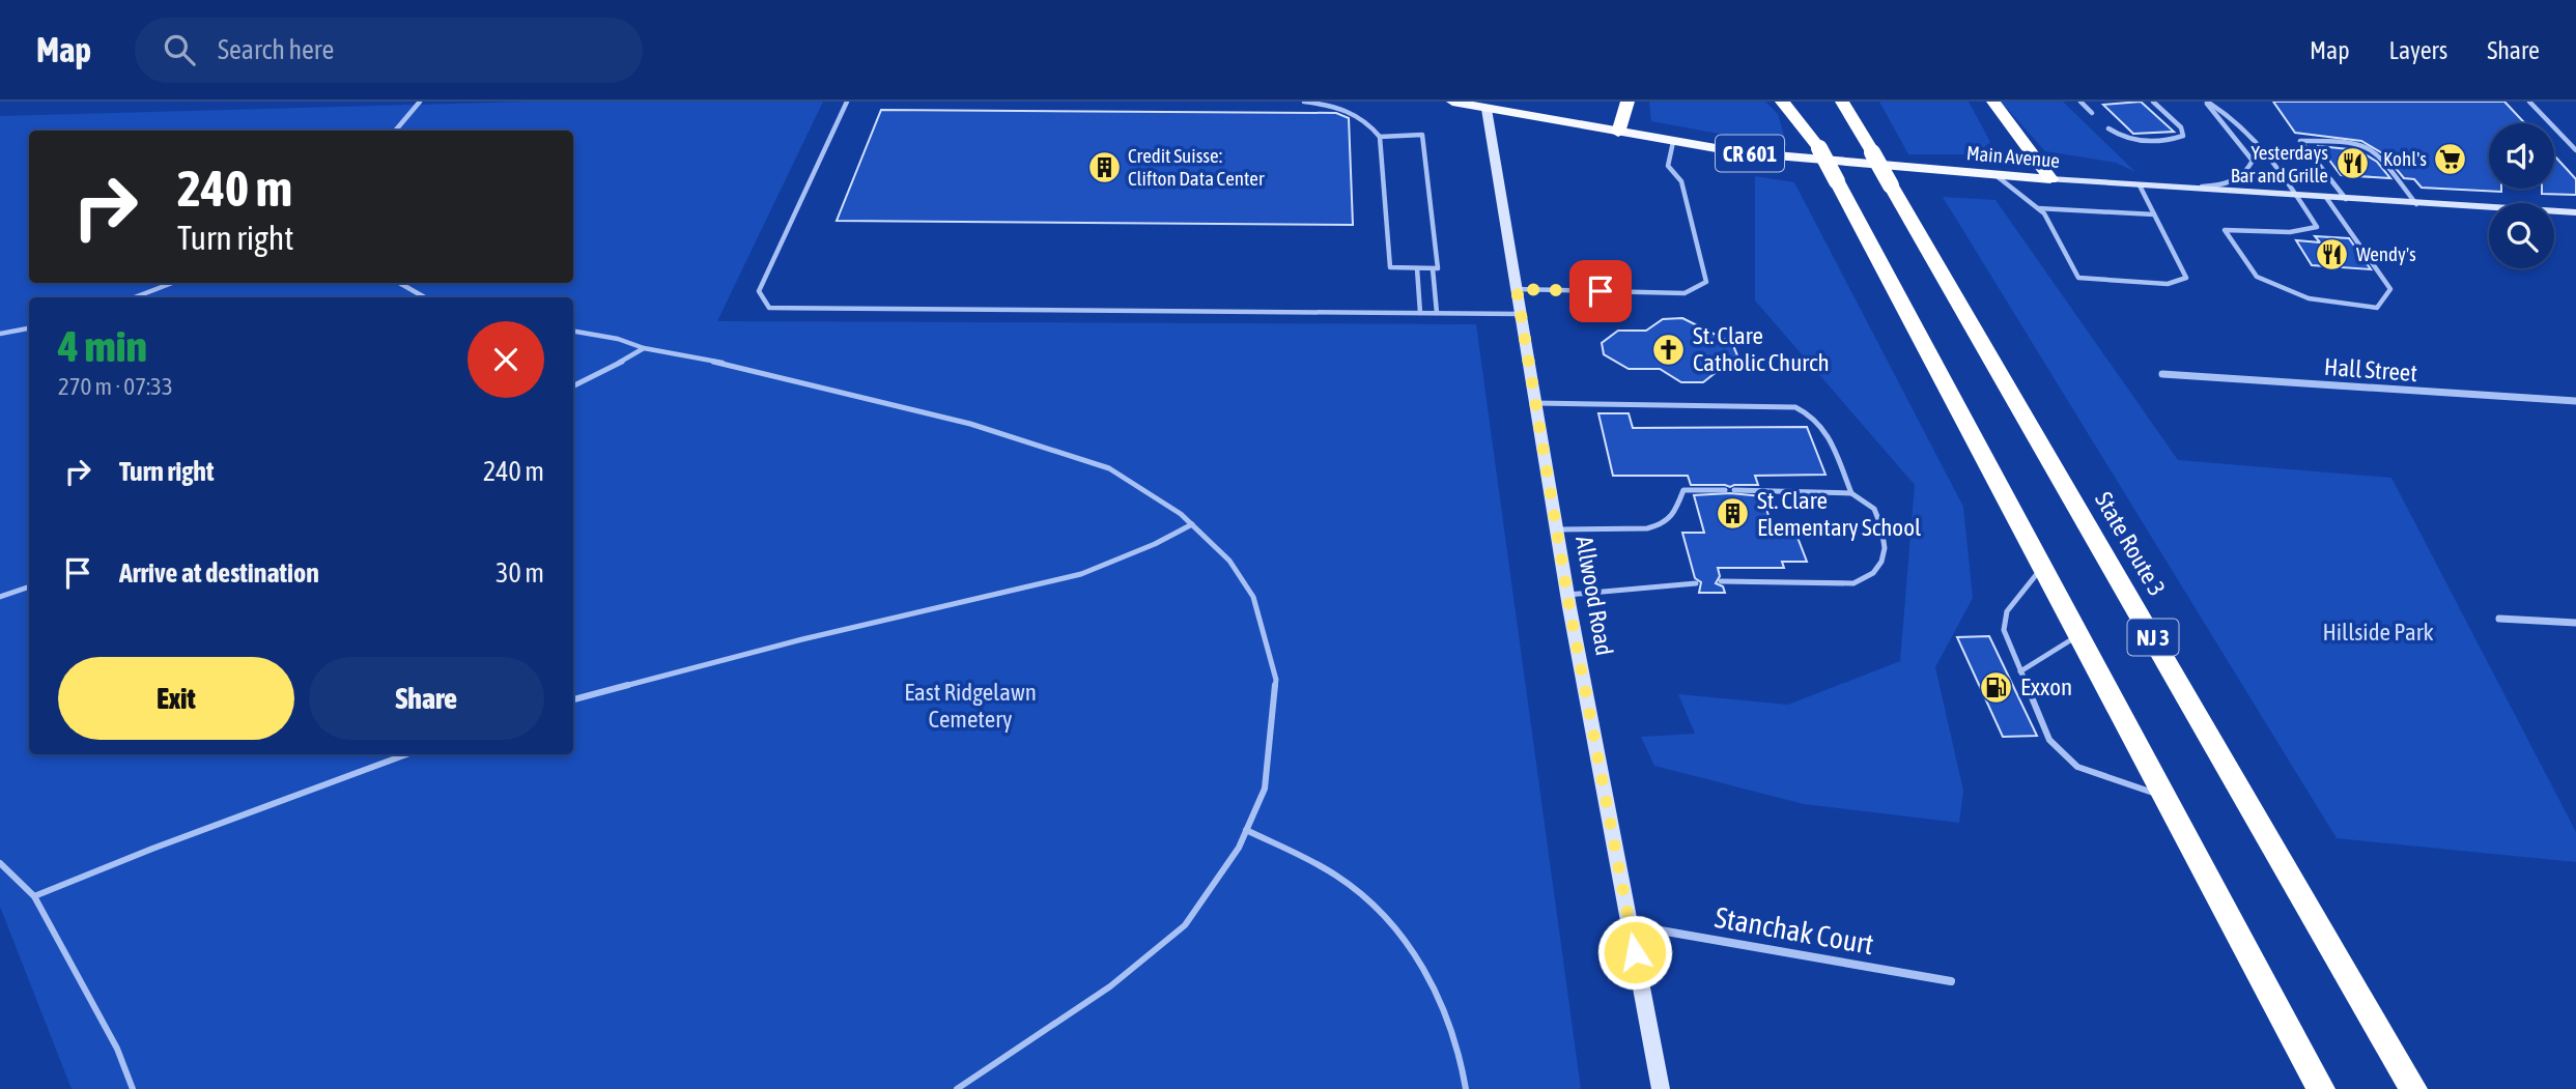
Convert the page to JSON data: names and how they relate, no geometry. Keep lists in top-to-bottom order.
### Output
{
  "streets": {
    "highway": ["State Route 3", "NJ 3"],
    "main road": ["CR 601", "Main Avenue", "Allwood Road"],
    "street": ["Hall Street", "Stanchak Court"]
  },
  "crossings": [
    ["Main Avenue", "Allwood Road"],
    ["Allwood Road", "Stanchak Court"]
  ],
  "parks": ["Hillside Park", "East Ridgelawn Cemetery"],
  "places": {
    "supermarket": ["Kohl's"],
    "restaurant": ["Yesterdays Bar and Grille", "Wendy's"],
    "building": ["Credit Suisse: Clifton Data Center", "St. Clare Elementary School"],
    "church": ["St. Clare Catholic Church"],
    "fuel station": ["Exxon"]
  },
  "page": {
    "header": "Map",
    "search": "Search here",
    "nav": ["Map", "Layers", "Share"],
    "turn": ["240 m", "Turn right"],
    "heading": ["4 min", "270 m · 07:33"],
    "list": [
      {
        "name": "Turn right",
        "value": "240 m"
      },
      {
        "name": "Arrive at destination",
        "value": "30 m"
      }
    ],
    "buttons": ["Exit", "Share"]
  }
}
